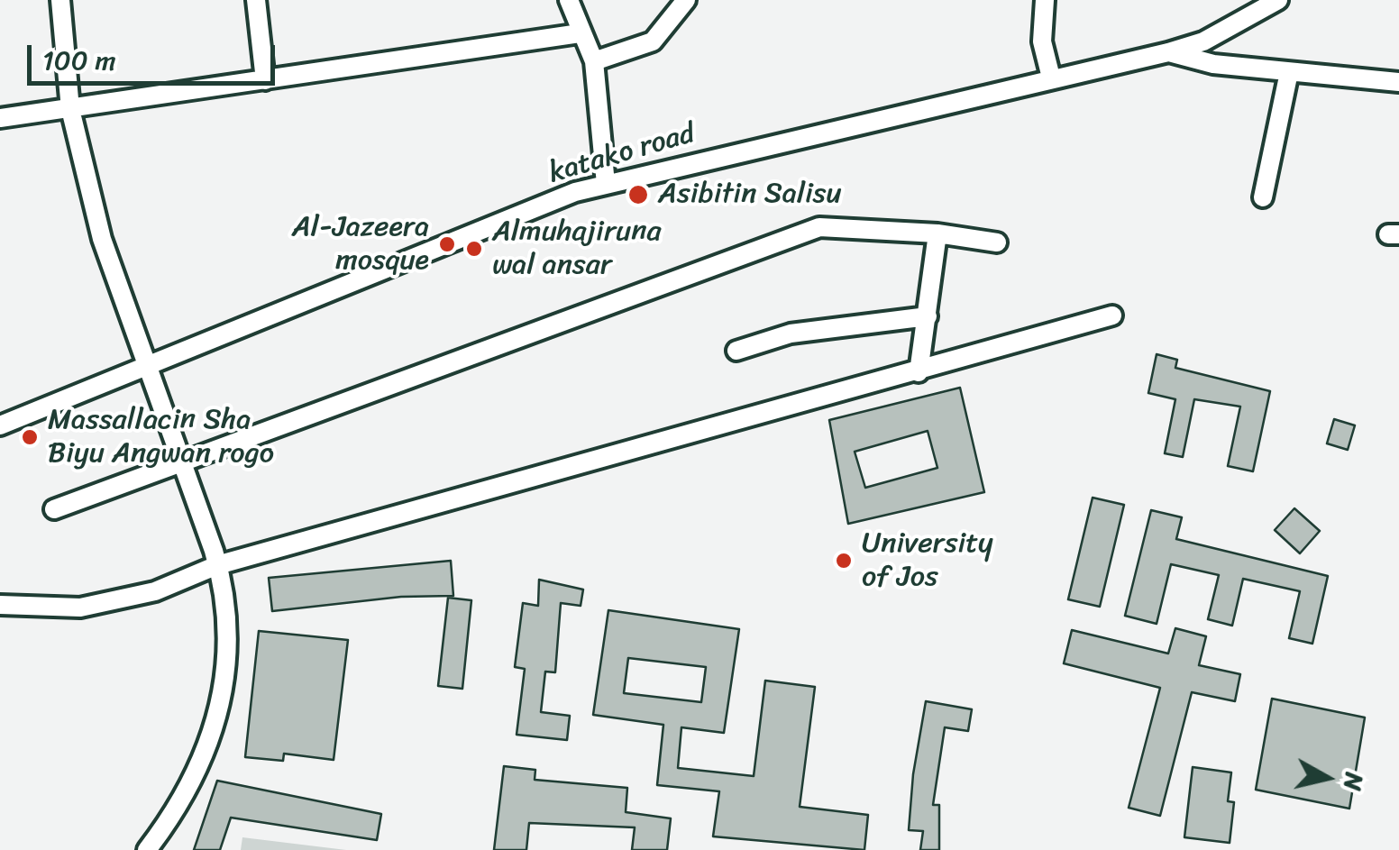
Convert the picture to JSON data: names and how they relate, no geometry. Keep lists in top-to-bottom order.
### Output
{
  "streets": {
    "street": ["katako road"]
  },
  "places": [
    "Asibitin Salisu",
    "Al-Jazeera mosque",
    "Almuhajiruna wal ansar",
    "Massallacin Sha Biyu Angwan rogo",
    "University of Jos"
  ],
  "scale_bar": "100 m",
  "north": "right"
}
